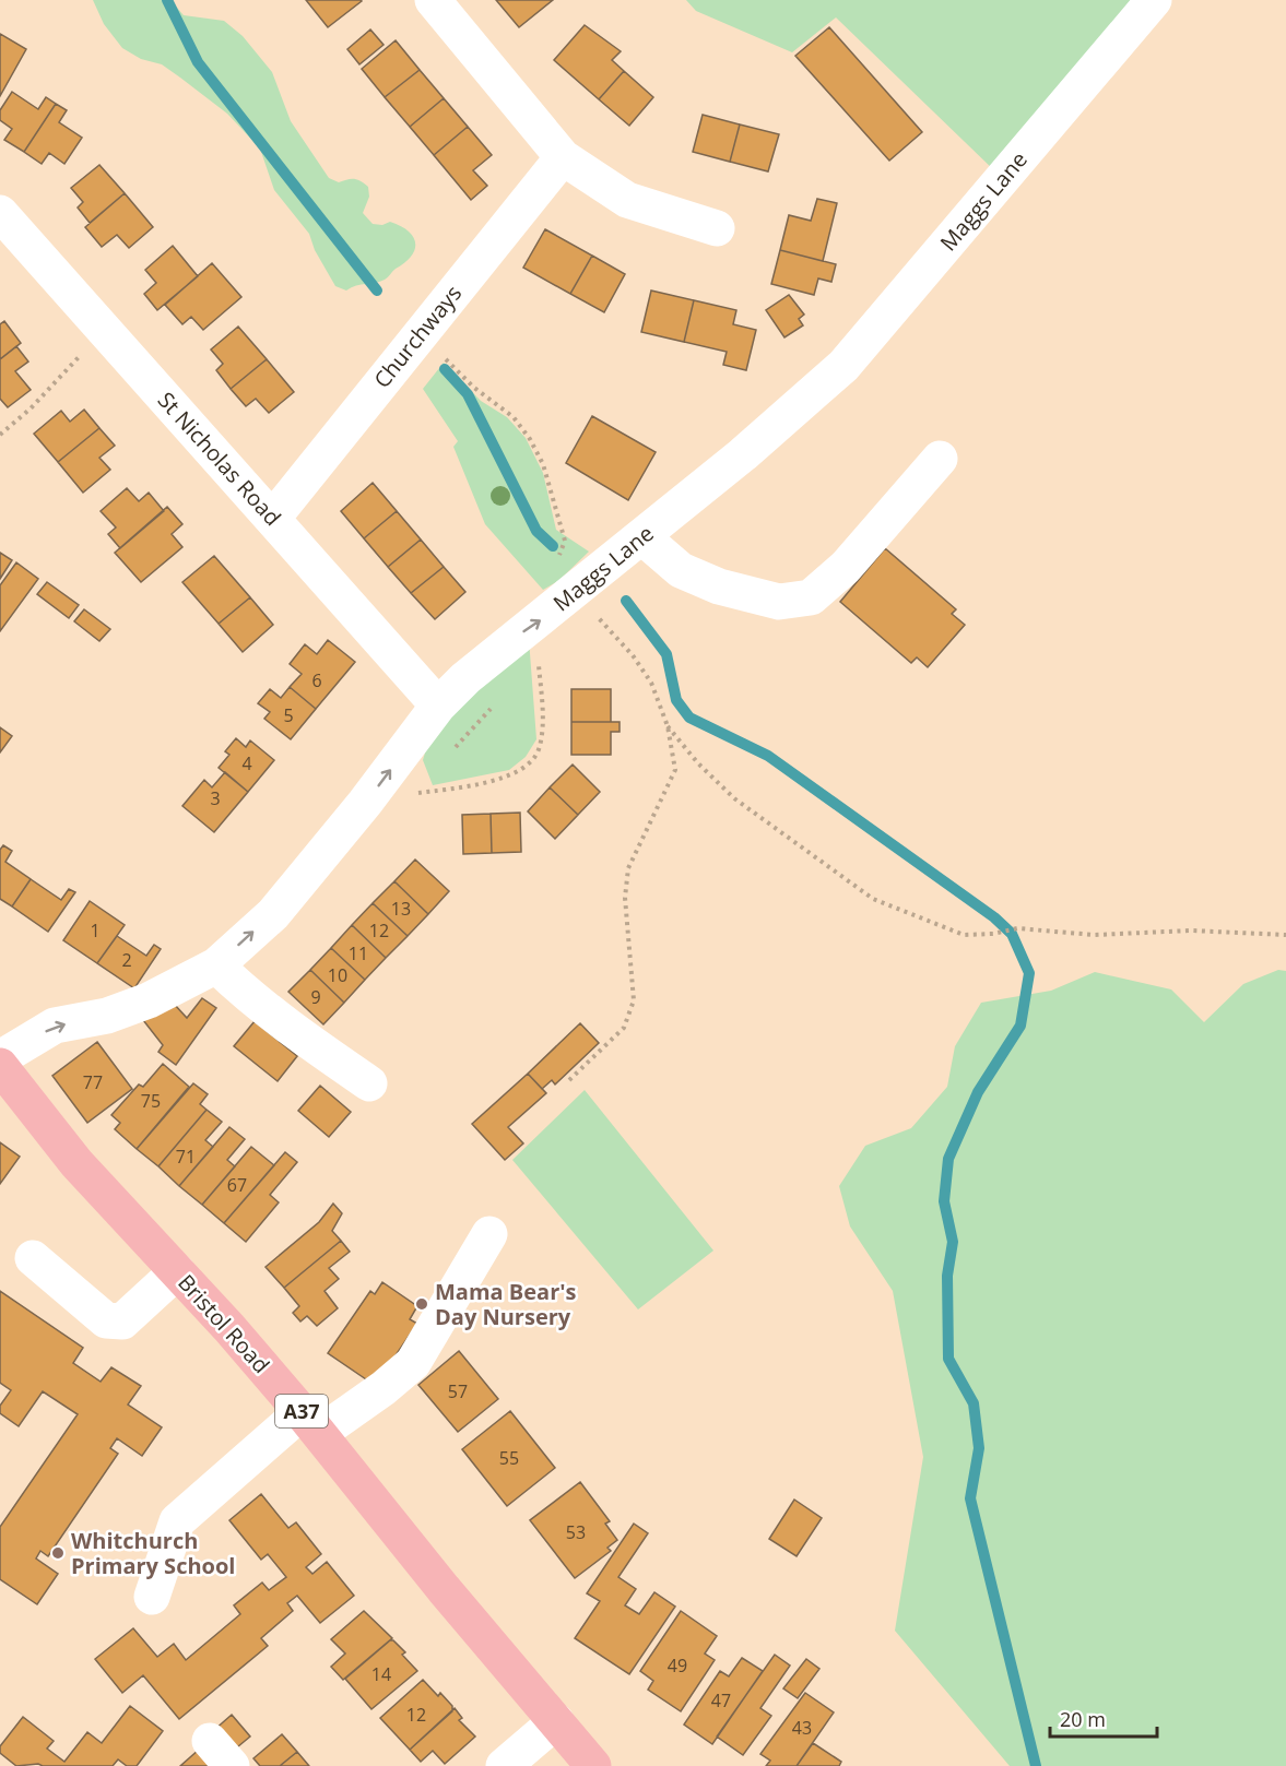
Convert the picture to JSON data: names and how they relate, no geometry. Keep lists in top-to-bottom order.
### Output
{
  "streets": {
    "highway": ["Bristol Road", "A37"],
    "street": ["Maggs Lane", "Churchways", "St Nicholas Road"]
  },
  "crossings": [
    ["Maggs Lane", "St Nicholas Road"],
    ["Maggs Lane", "Bristol Road"],
    ["Churchways", "St Nicholas Road"]
  ],
  "one_way": ["Maggs Lane"],
  "places": ["Mama Bear's Day Nursery", "Whitchurch Primary School"],
  "house_numbers": [
    "6",
    "5",
    "4",
    "3",
    "13",
    "1",
    "12",
    "11",
    "2",
    "10",
    "9",
    "77",
    "75",
    "71",
    "67",
    "57",
    "55",
    "53",
    "49",
    "14",
    "47",
    "12",
    "43"
  ],
  "scale_bar": "20 m"
}
